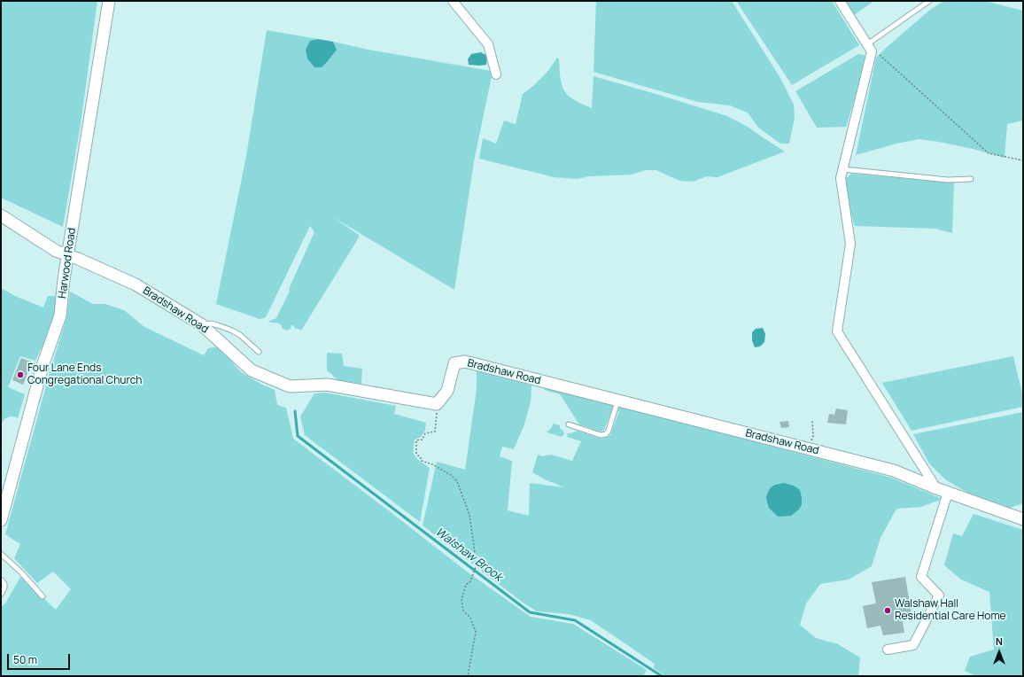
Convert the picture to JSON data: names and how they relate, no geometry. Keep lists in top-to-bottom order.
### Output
{
  "streets": {
    "street": ["Harwood Road", "Bradshaw Road"]
  },
  "crossings": [
    ["Harwood Road", "Bradshaw Road"]
  ],
  "water": ["Walshaw Brook"],
  "places": ["Four Lane Ends Congregational Church", "Walshaw Hall Residential Care Home"],
  "scale_bar": "50 m",
  "north": "top"
}
